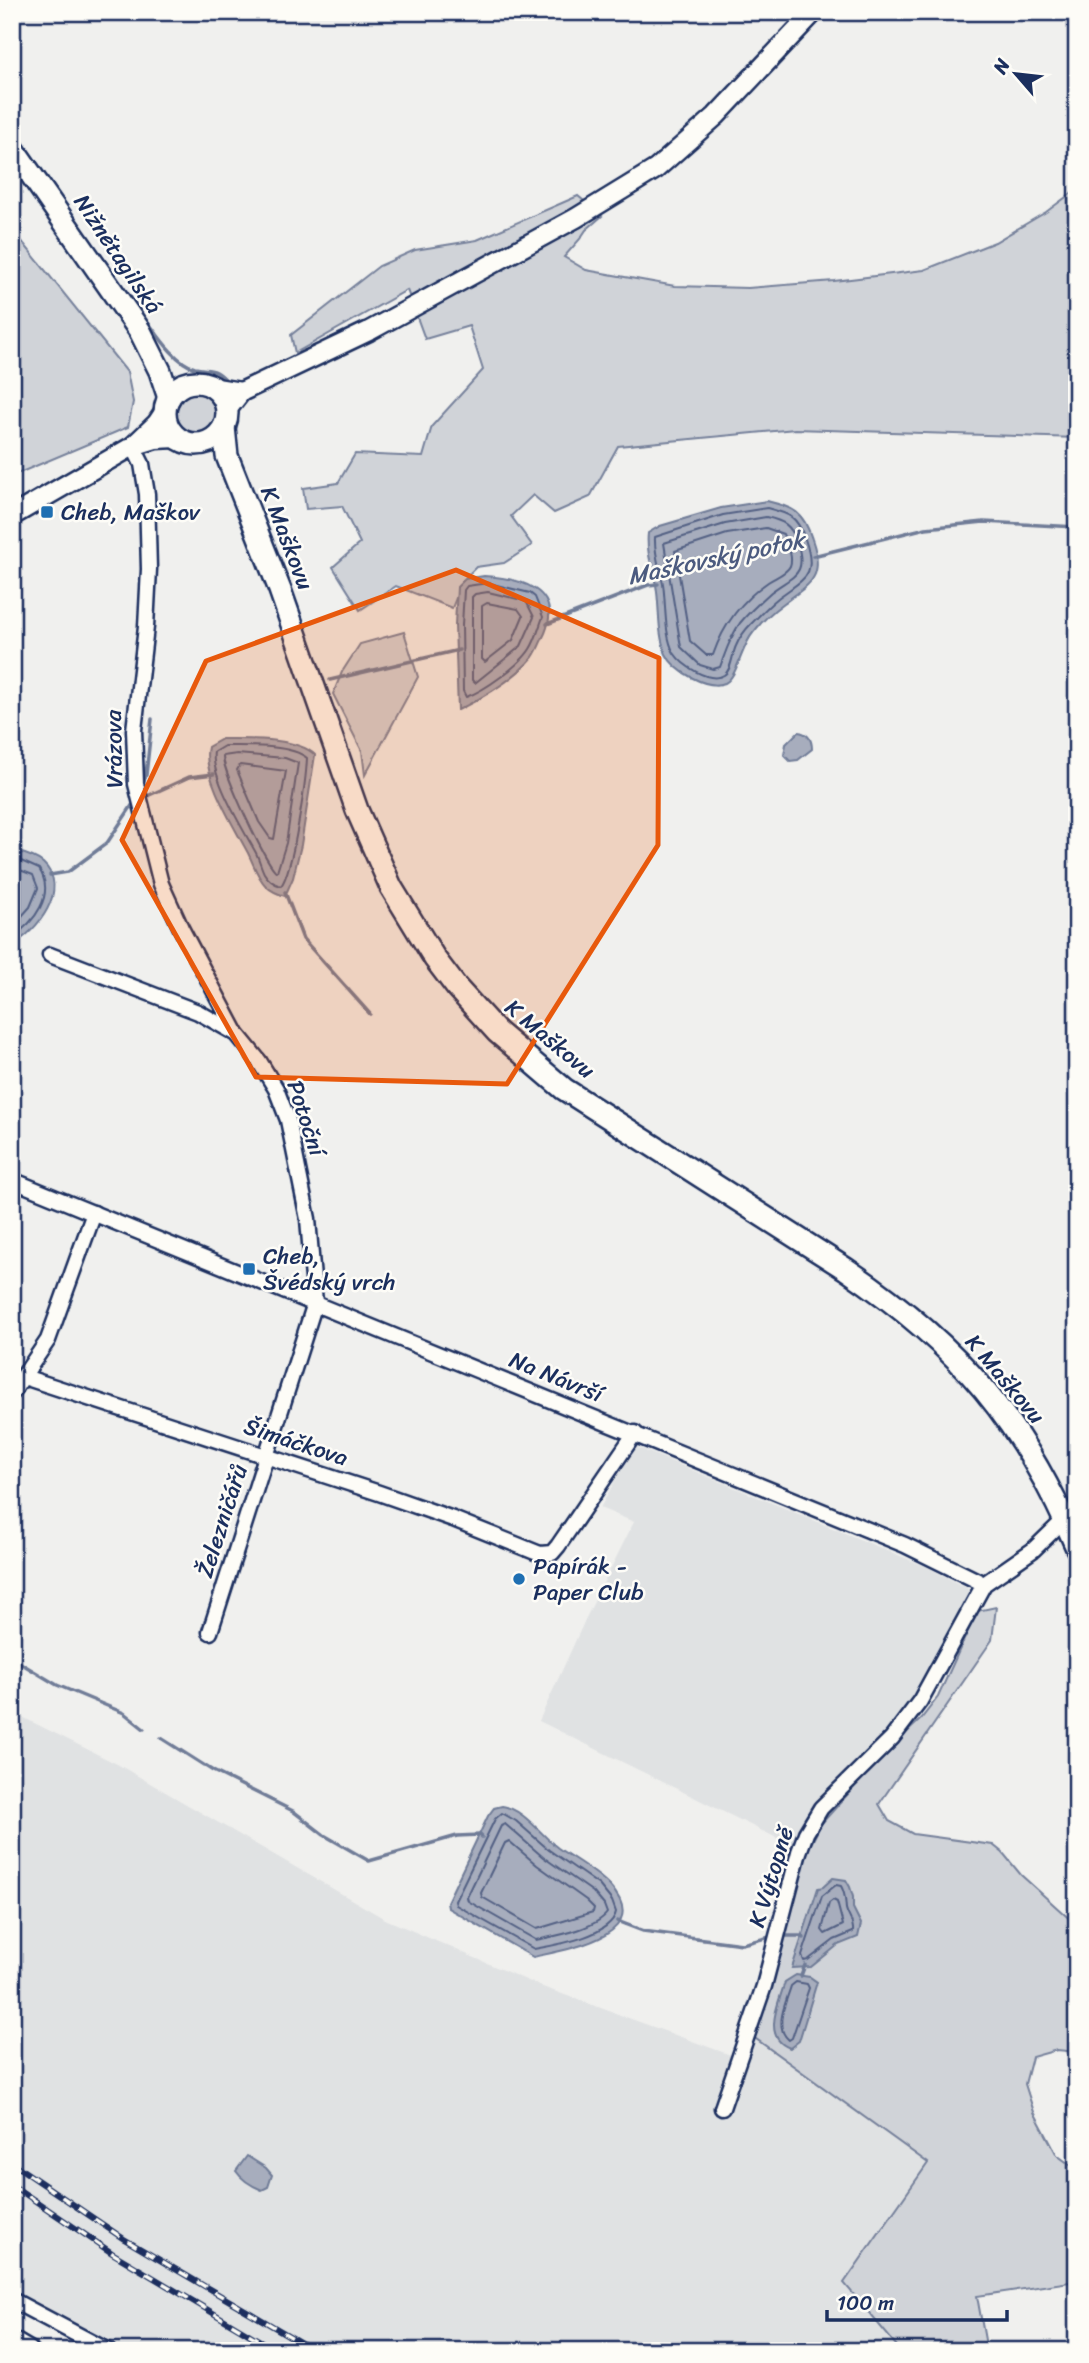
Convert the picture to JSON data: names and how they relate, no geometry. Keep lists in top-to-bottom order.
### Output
{
  "streets": {
    "main road": ["Nižnětagilská", "K Maškovu"],
    "street": [
      "Vrázova",
      "Potoční",
      "Na Návrší",
      "Šimáčkova",
      "Železničářů",
      "K Výtopně"
    ]
  },
  "crossings": [
    ["Nižnětagilská", "K Maškovu"],
    ["Vrázova", "Potoční"],
    ["Potoční", "Na Návrší"],
    ["Potoční", "Železničářů"],
    ["Na Návrší", "Šimáčkova"],
    ["Na Návrší", "Železničářů"],
    ["Na Návrší", "K Výtopně"],
    ["Šimáčkova", "Železničářů"]
  ],
  "water": ["Maškovský potok"],
  "places": {
    "transit": ["Cheb, Maškov", "Cheb, Švédský vrch"],
    "other": ["Papírák - Paper Club"]
  },
  "scale_bar": "100 m",
  "north": "top left"
}
